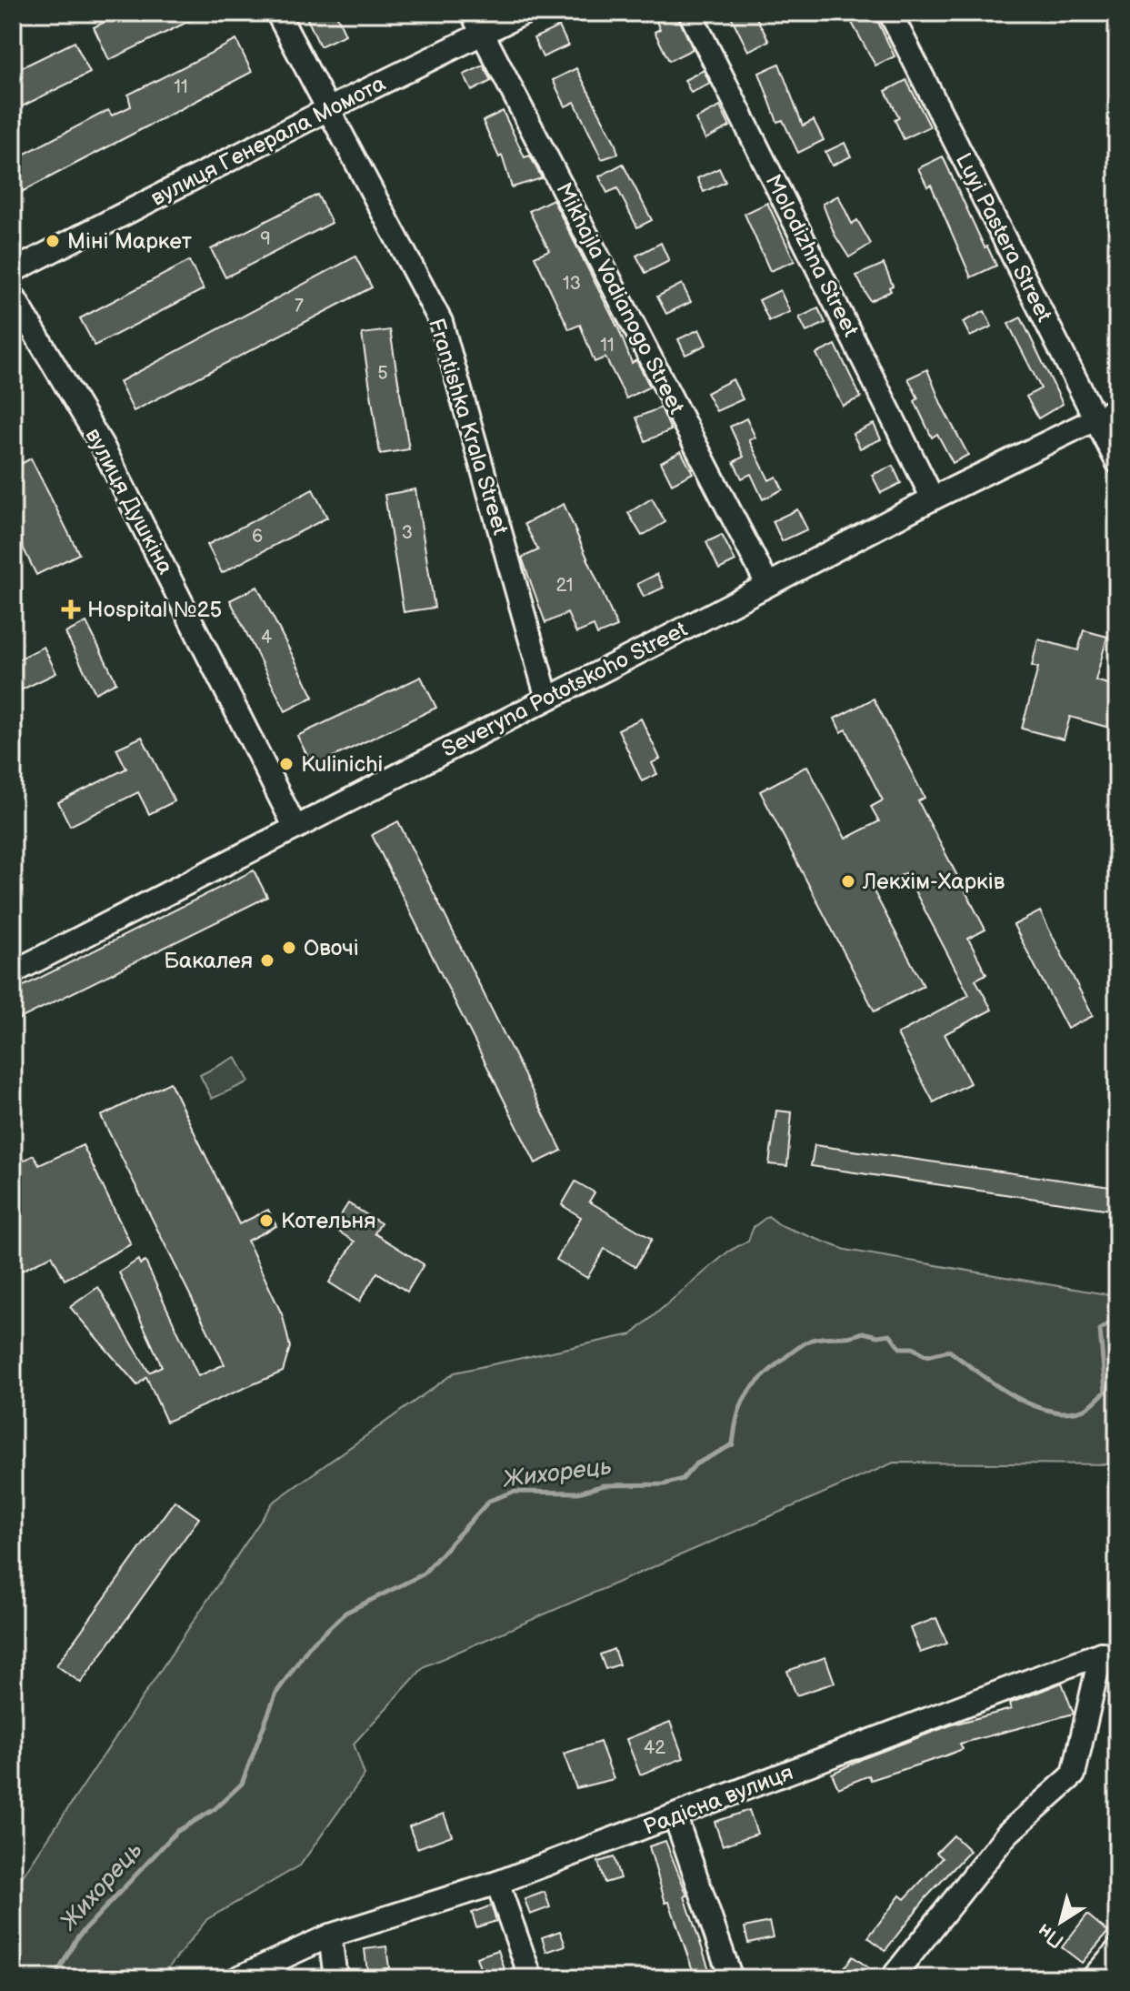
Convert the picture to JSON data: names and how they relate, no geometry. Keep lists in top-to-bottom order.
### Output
{
  "streets": {
    "street": [
      "вулиця Генерала Момота",
      "Luyi Pastera Street",
      "Molodizhna Street",
      "Mikhajla Vodianogo Street",
      "Frantishka Krala Street",
      "вулиця Душкіна",
      "Severyna Pototskoho Street",
      "Радісна вулиця"
    ]
  },
  "crossings": [
    ["вулиця Генерала Момота", "Mikhajla Vodianogo Street"],
    ["вулиця Генерала Момота", "Frantishka Krala Street"],
    ["Luyi Pastera Street", "Severyna Pototskoho Street"],
    ["Molodizhna Street", "Severyna Pototskoho Street"],
    ["Mikhajla Vodianogo Street", "Severyna Pototskoho Street"],
    ["Frantishka Krala Street", "Severyna Pototskoho Street"],
    ["вулиця Душкіна", "Severyna Pototskoho Street"]
  ],
  "water": ["Жихорець"],
  "places": {
    "other": [
      "Міні Маркет",
      "Kulinichi",
      "Лекхім-Харків",
      "Овочі",
      "Бакалея",
      "Котельня"
    ],
    "health": ["Hospital №25"]
  },
  "house_numbers": [
    "11",
    "9",
    "13",
    "7",
    "11",
    "5",
    "3",
    "6",
    "21",
    "4",
    "42"
  ],
  "north": "bottom left"
}
